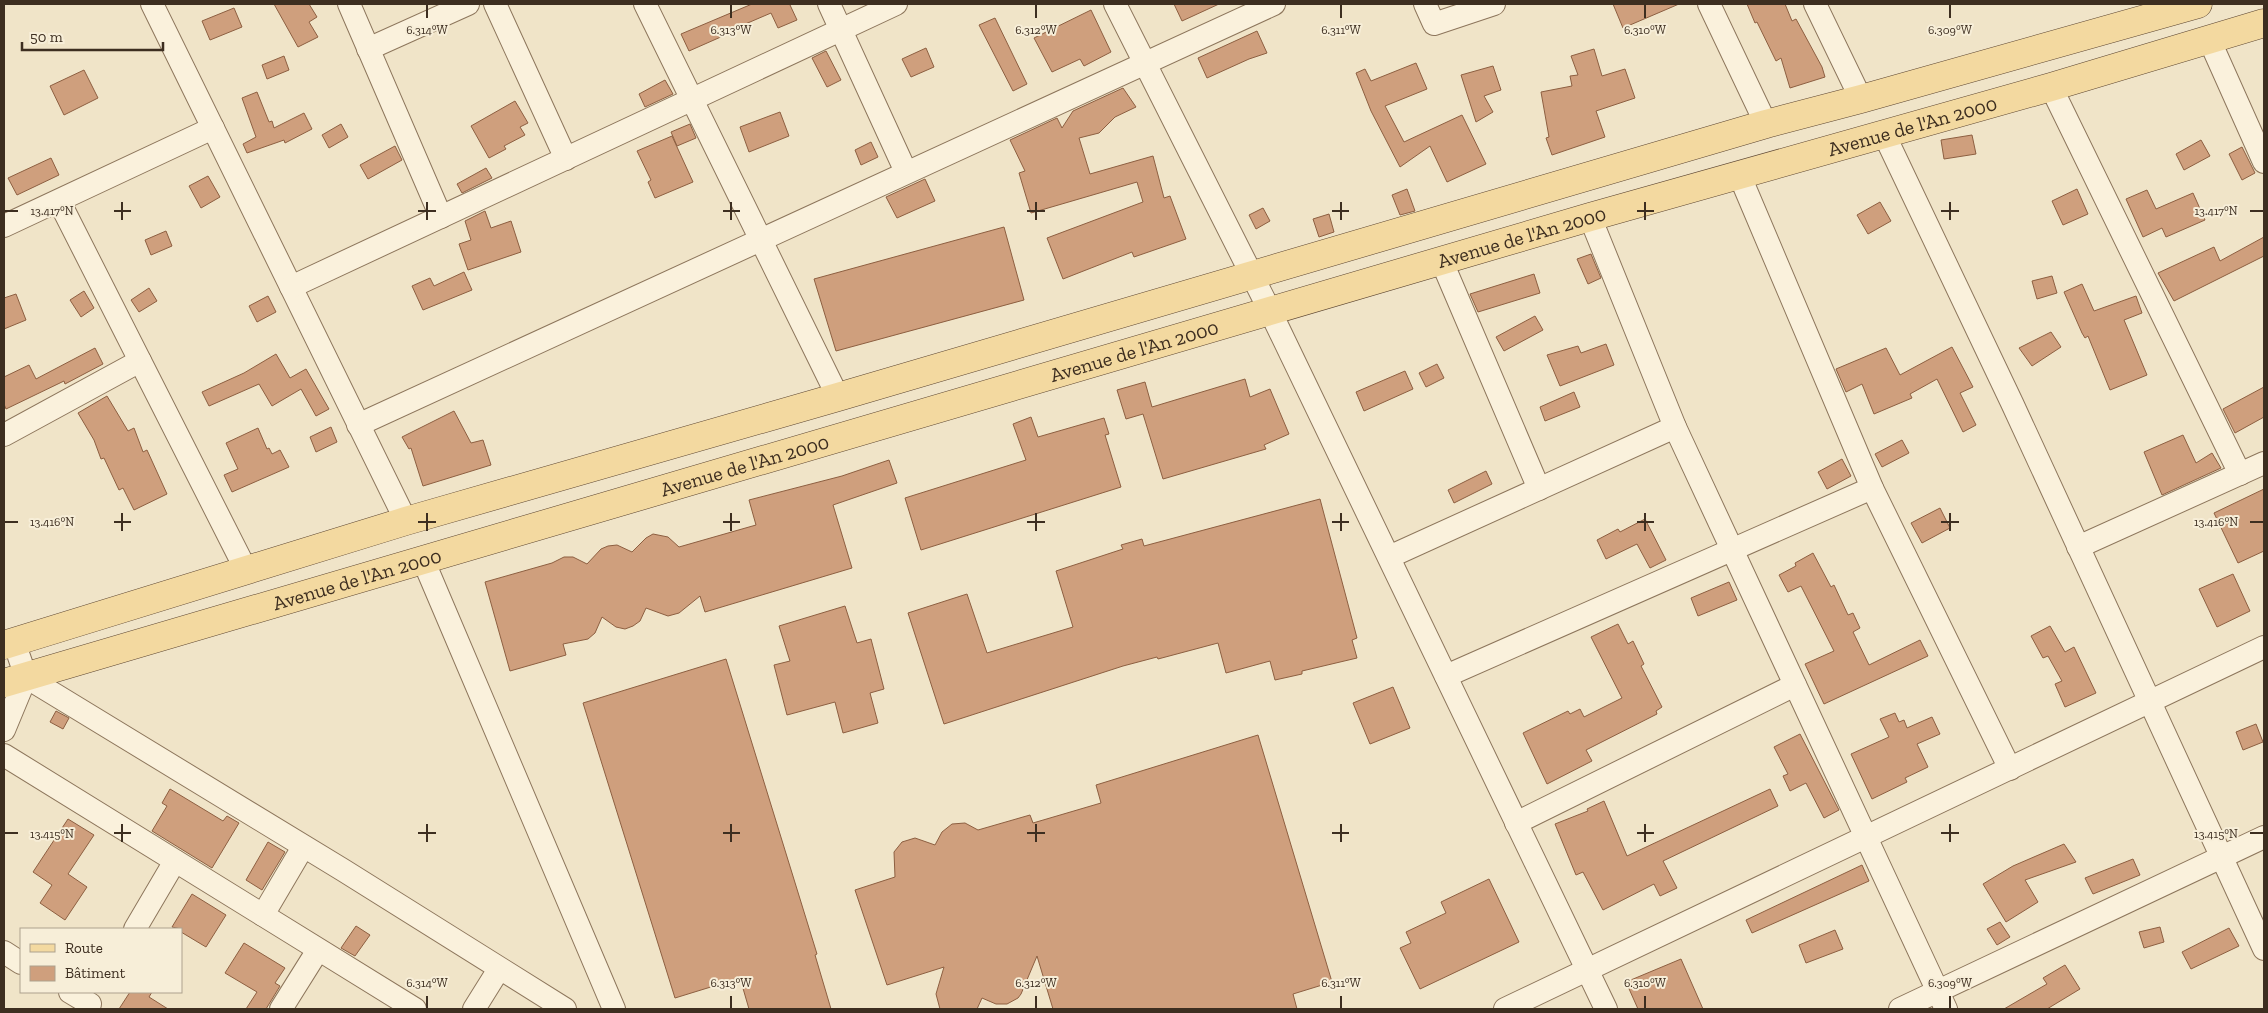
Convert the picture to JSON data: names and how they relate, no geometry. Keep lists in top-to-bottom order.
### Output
{
  "streets": {
    "main road": ["Avenue de l'An 2000"]
  },
  "legend": ["Route", "Bâtiment"],
  "scale_bar": "50 m",
  "coordinates": [
    "6.314°W",
    "6.313°W",
    "6.312°W",
    "6.311°W",
    "6.310°W",
    "6.309°W",
    "13.417°N",
    "13.416°N",
    "13.415°N"
  ]
}
